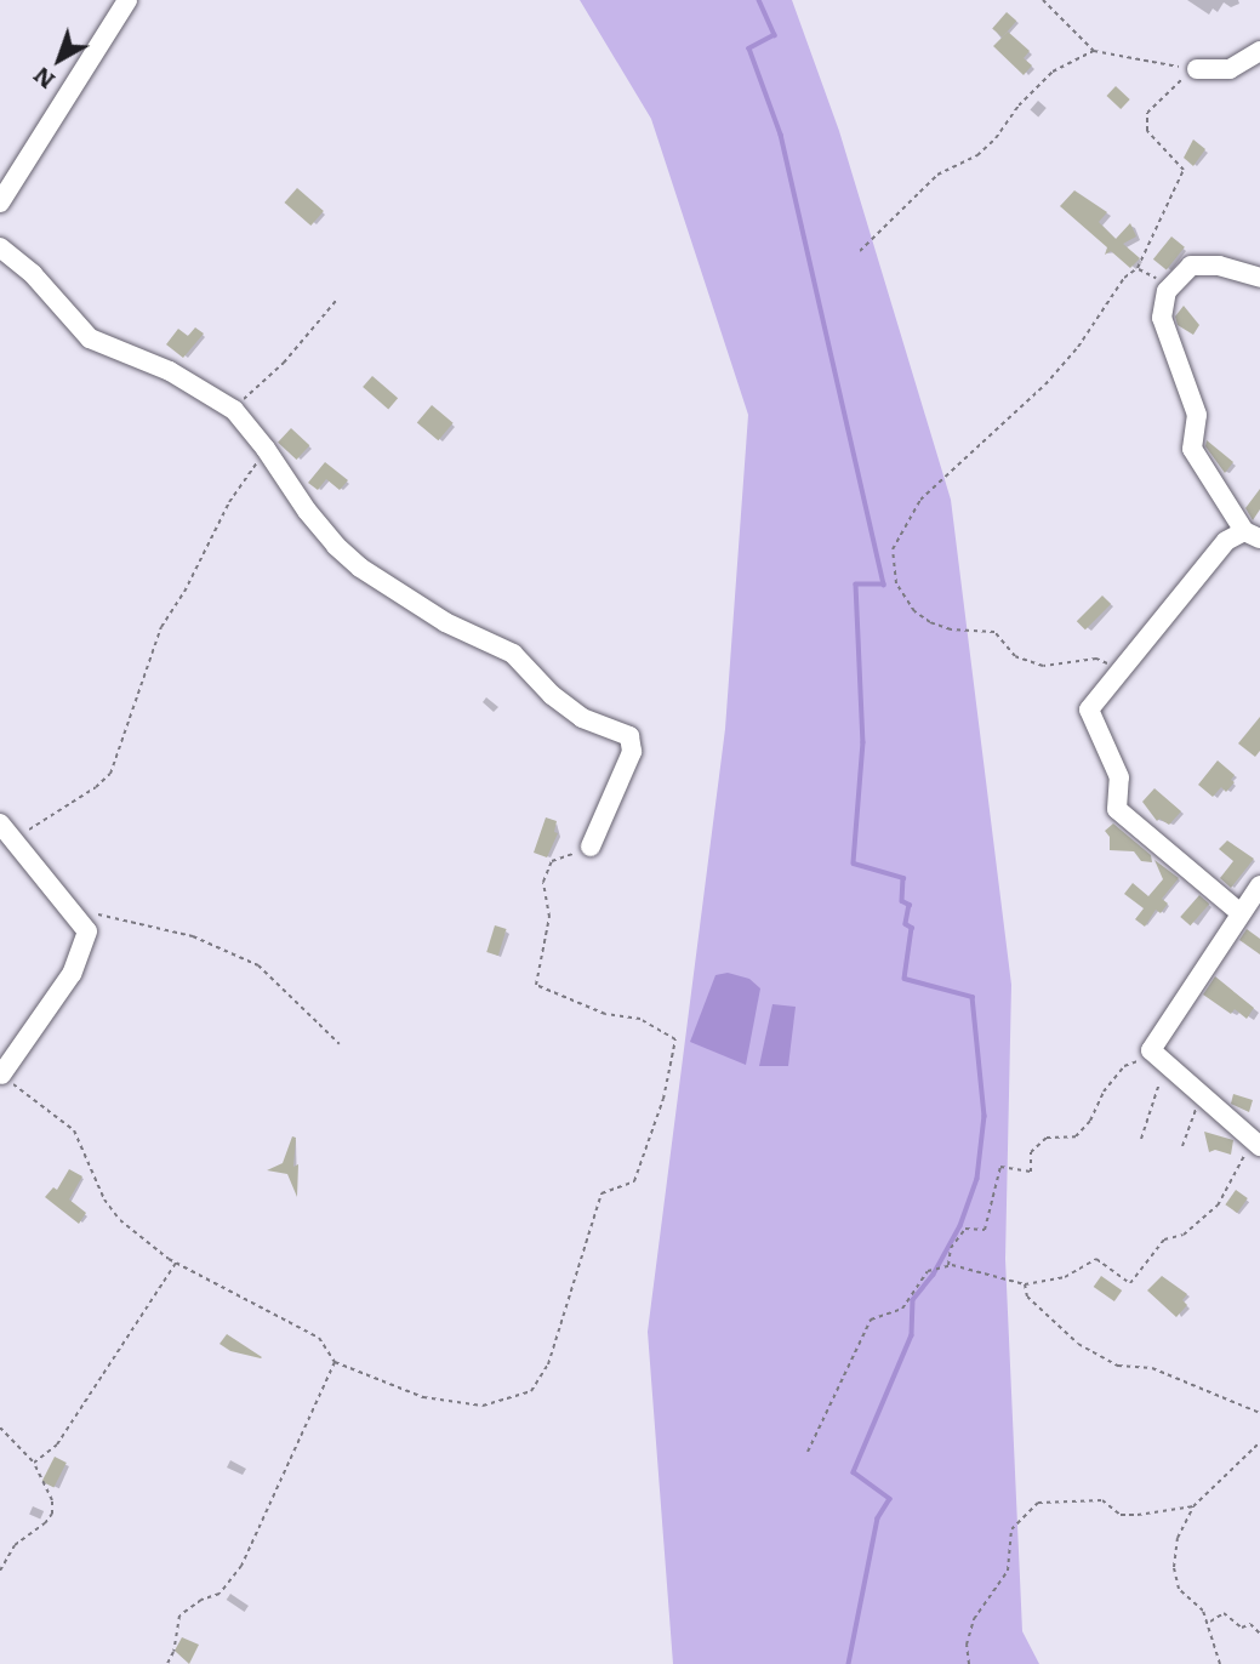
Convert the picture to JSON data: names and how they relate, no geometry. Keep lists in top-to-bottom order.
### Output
{
  "north": "bottom left"
}
